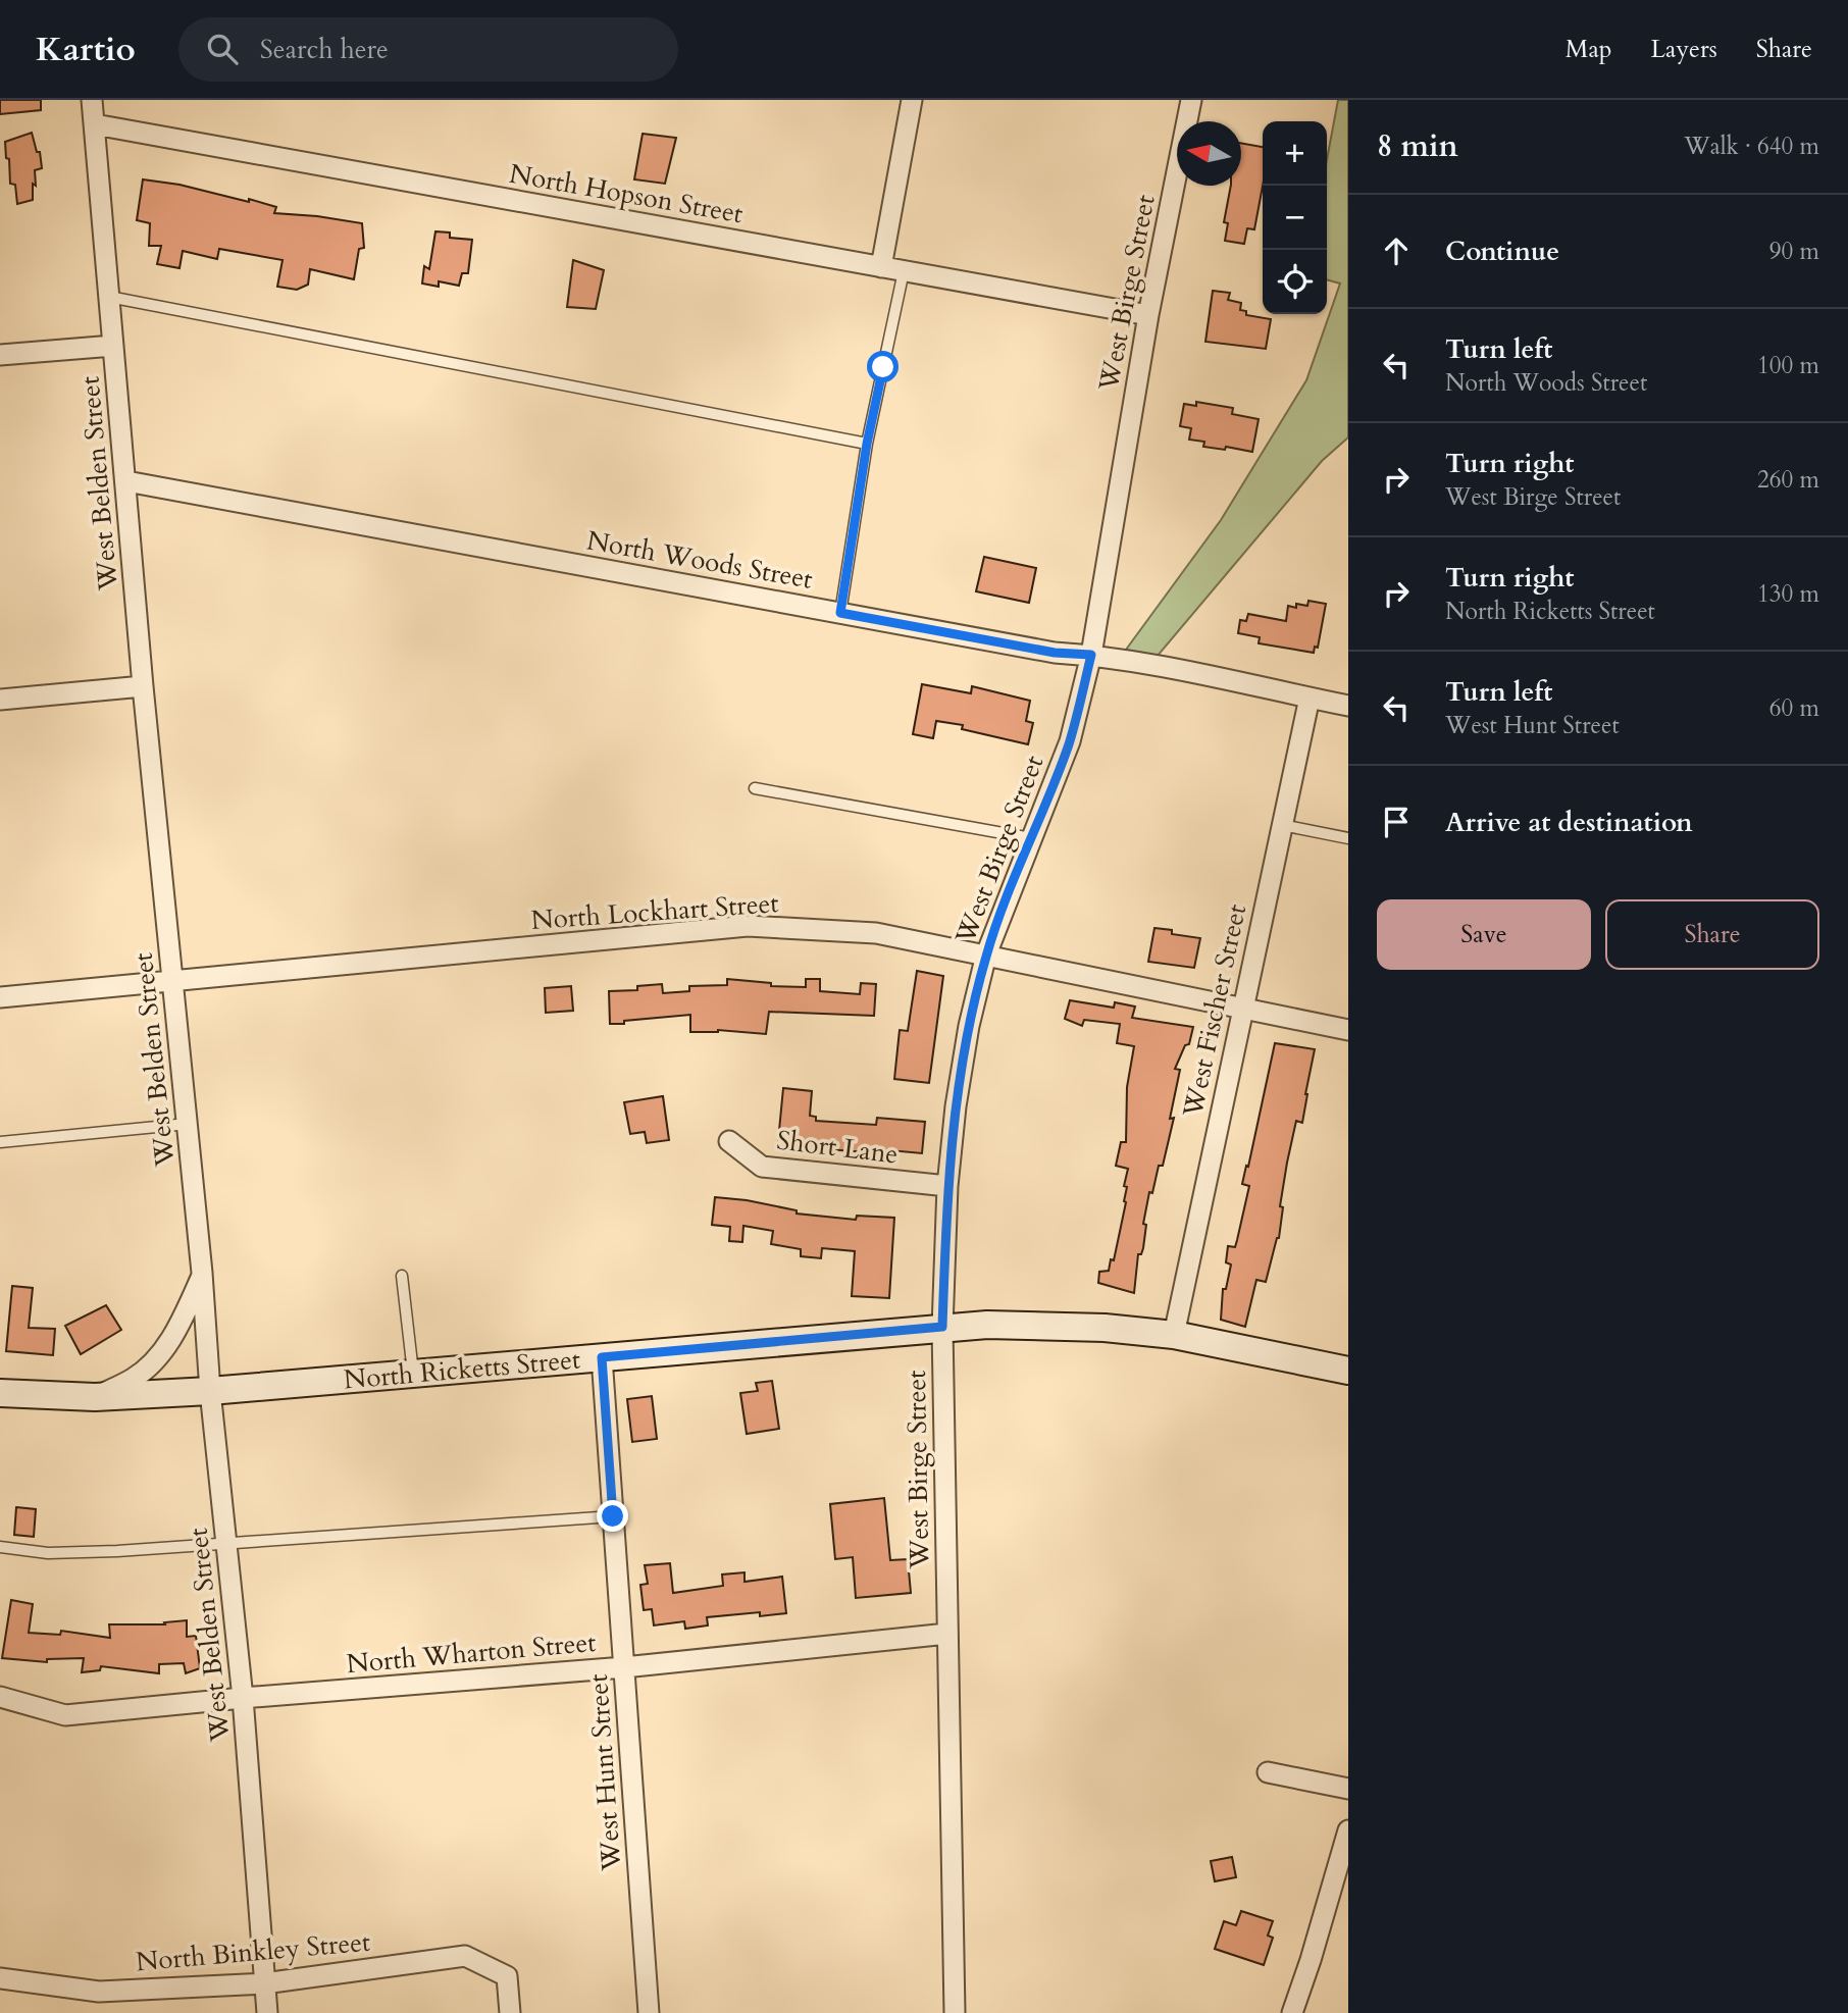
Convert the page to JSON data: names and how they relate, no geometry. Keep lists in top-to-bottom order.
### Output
{
  "streets": {
    "street": [
      "North Hopson Street",
      "West Birge Street",
      "West Belden Street",
      "North Woods Street",
      "North Lockhart Street",
      "West Fischer Street",
      "Short Lane",
      "North Ricketts Street",
      "North Wharton Street",
      "West Hunt Street",
      "North Binkley Street"
    ]
  },
  "crossings": [
    ["North Hopson Street", "West Birge Street"],
    ["North Hopson Street", "West Belden Street"],
    ["West Birge Street", "North Woods Street"],
    ["West Birge Street", "North Lockhart Street"],
    ["West Birge Street", "Short Lane"],
    ["West Birge Street", "North Ricketts Street"],
    ["West Birge Street", "North Wharton Street"],
    ["West Belden Street", "North Woods Street"],
    ["West Belden Street", "North Lockhart Street"],
    ["West Belden Street", "North Ricketts Street"],
    ["West Belden Street", "North Wharton Street"],
    ["West Belden Street", "North Binkley Street"],
    ["North Woods Street", "West Fischer Street"],
    ["North Lockhart Street", "West Fischer Street"],
    ["West Fischer Street", "North Ricketts Street"],
    ["North Ricketts Street", "West Hunt Street"],
    ["North Wharton Street", "West Hunt Street"]
  ],
  "north": "left",
  "page": {
    "header": "Kartio",
    "search": "Search here",
    "nav": ["Map", "Layers", "Share"],
    "heading": ["8 min", "Walk · 640 m"],
    "map_buttons": ["+", "−"],
    "list": [
      ["Continue", "90 m"],
      ["Turn left", "North Woods Street", "100 m"],
      ["Turn right", "West Birge Street", "260 m"],
      ["Turn right", "North Ricketts Street", "130 m"],
      ["Turn left", "West Hunt Street", "60 m"],
      "Arrive at destination"
    ],
    "buttons": ["Save", "Share"]
  }
}
